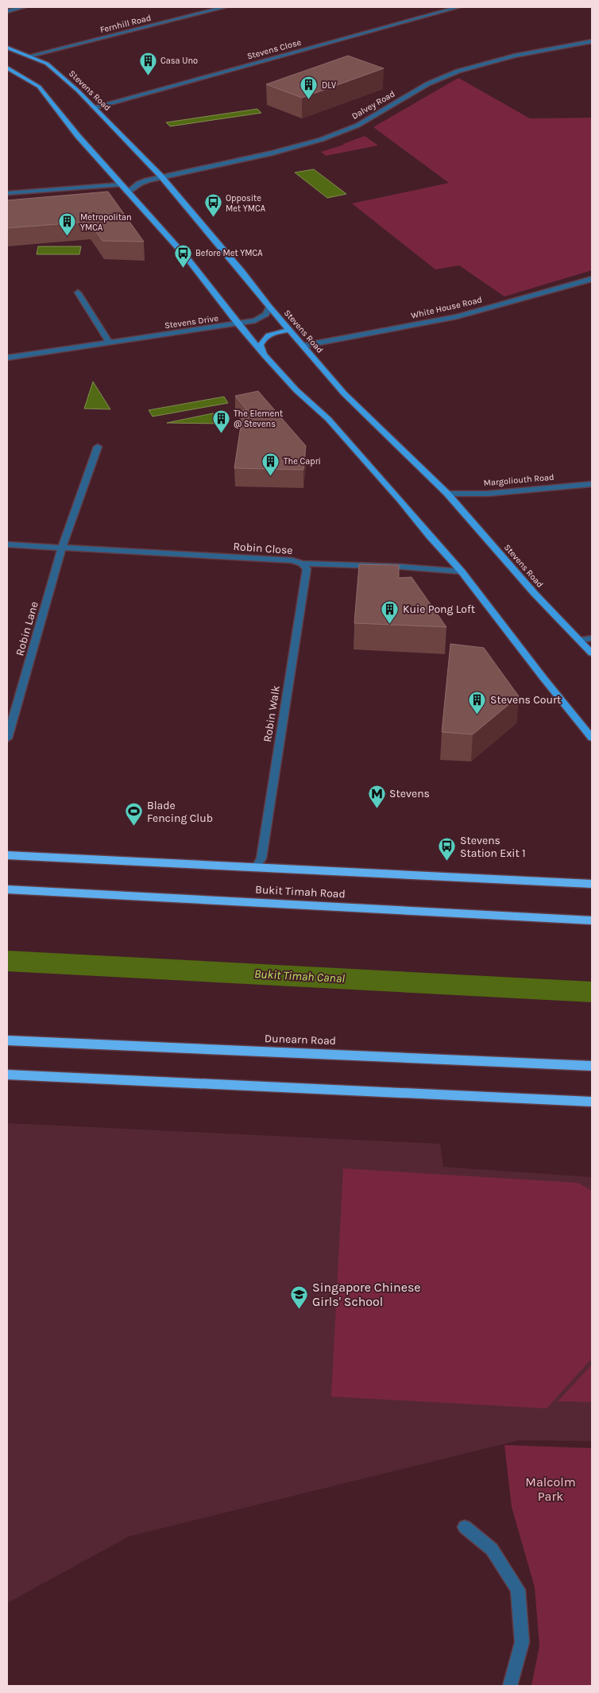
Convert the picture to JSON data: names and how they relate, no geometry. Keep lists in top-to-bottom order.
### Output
{
  "streets": {
    "highway": ["Bukit Timah Road", "Dunearn Road"],
    "main road": ["Stevens Road"],
    "street": [
      "Fernhill Road",
      "Stevens Close",
      "Dalvey Road",
      "White House Road",
      "Stevens Drive",
      "Margoliouth Road",
      "Robin Close",
      "Robin Lane",
      "Robin Walk"
    ]
  },
  "crossings": [
    ["Fernhill Road", "Stevens Road"],
    ["Stevens Close", "Stevens Road"],
    ["Stevens Road", "Dalvey Road"],
    ["Stevens Road", "White House Road"],
    ["Stevens Road", "Stevens Drive"],
    ["Stevens Road", "Margoliouth Road"],
    ["Robin Close", "Robin Lane"],
    ["Robin Close", "Robin Walk"]
  ],
  "water": ["Bukit Timah Canal"],
  "parks": ["Malcolm Park"],
  "places": {
    "building": [
      "Casa Uno",
      "DLV",
      "Metropolitan YMCA",
      "The Element @ Stevens",
      "The Capri",
      "Kuie Pong Loft",
      "Stevens Court"
    ],
    "bus stop": ["Opposite Met YMCA", "Before Met YMCA", "Stevens Station Exit 1"],
    "metro station": ["Stevens"],
    "sports": ["Blade Fencing Club"],
    "school or university": ["Singapore Chinese Girls' School"]
  }
}
